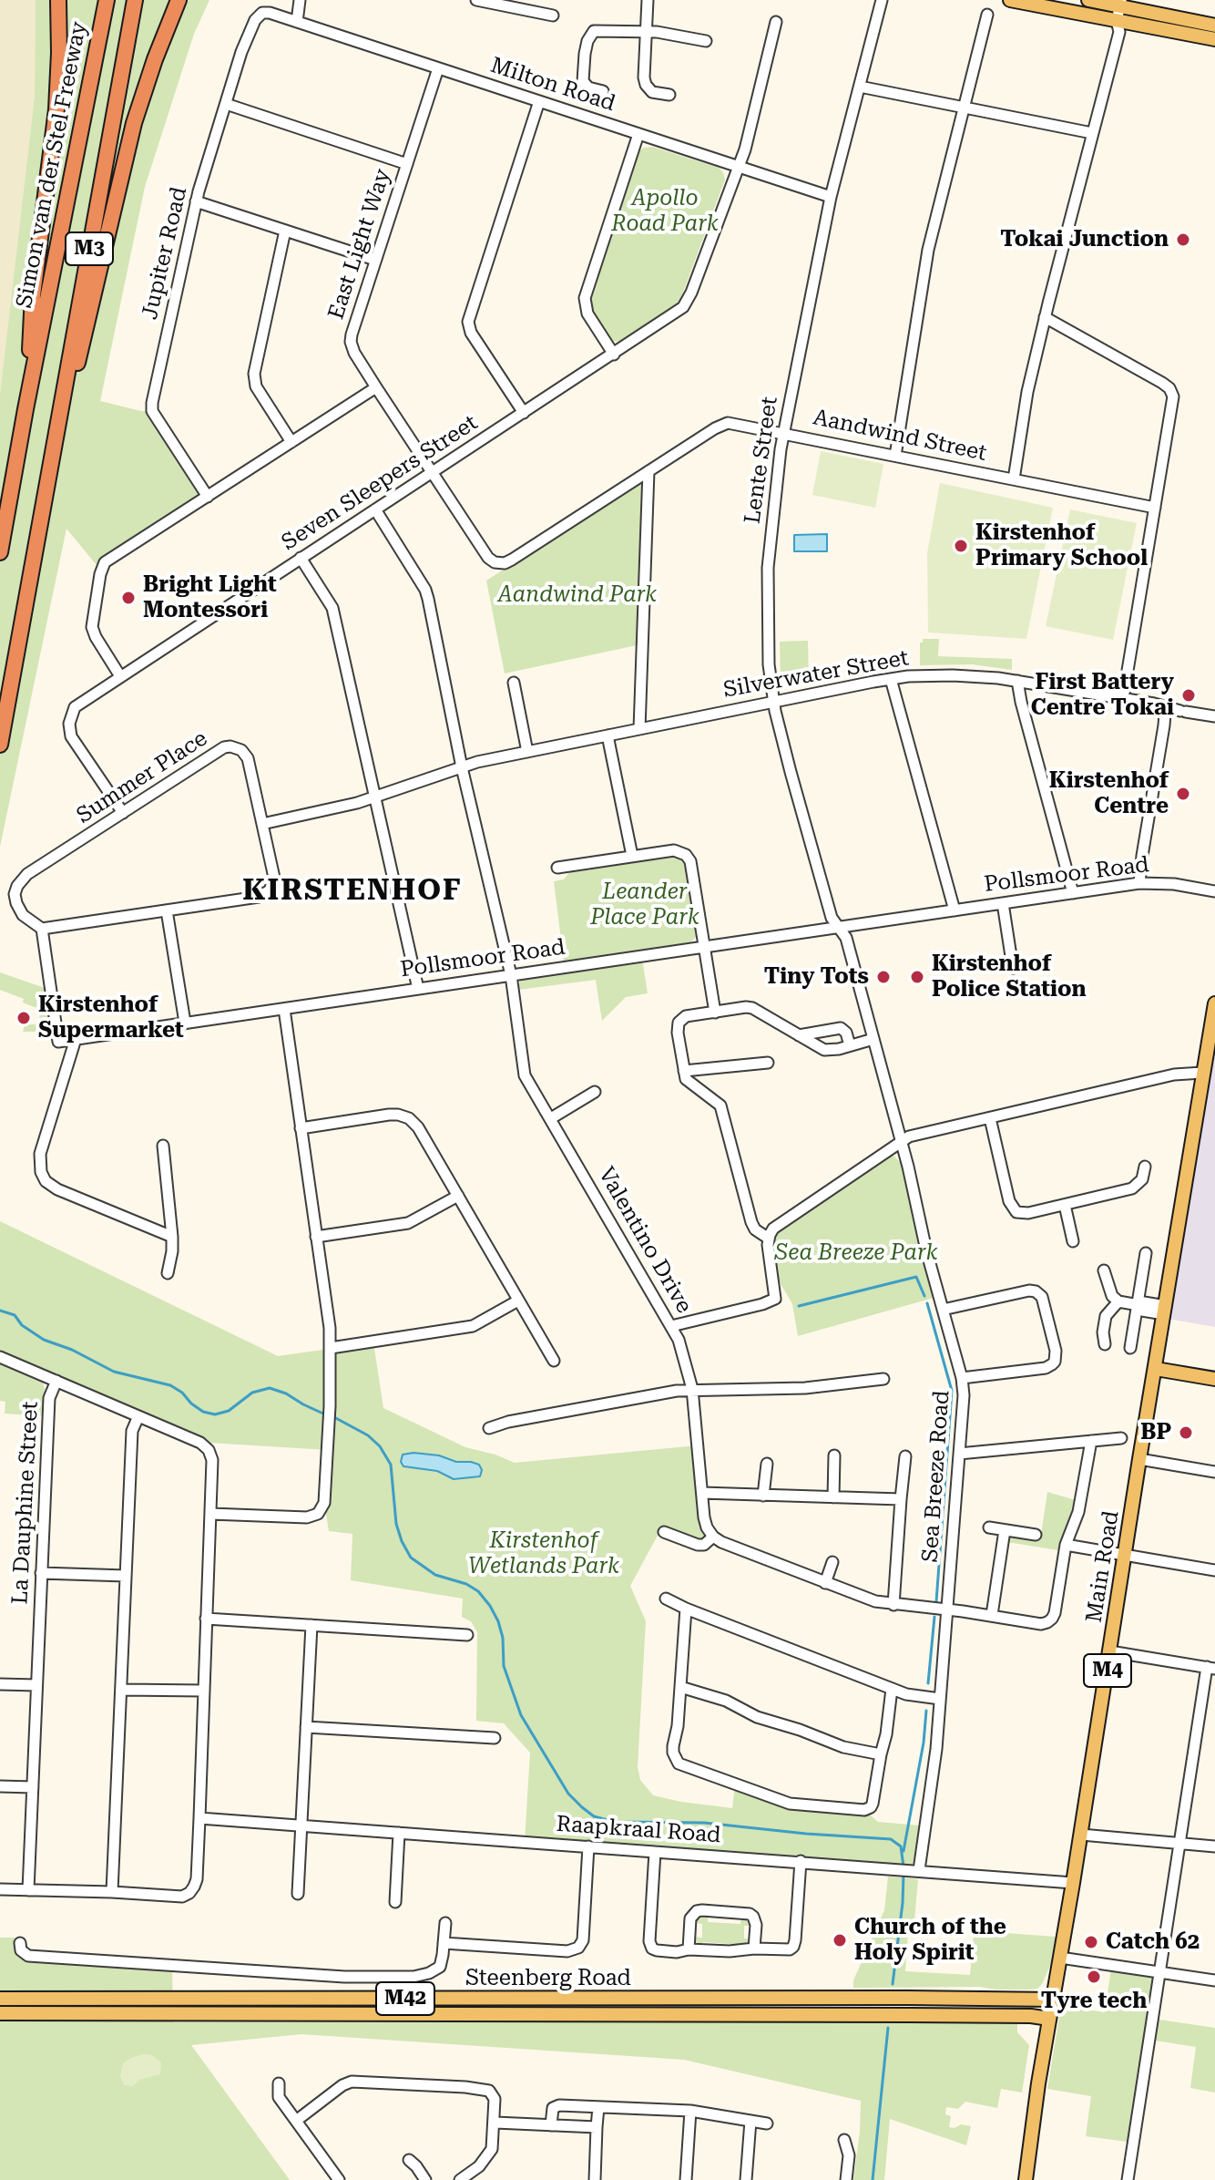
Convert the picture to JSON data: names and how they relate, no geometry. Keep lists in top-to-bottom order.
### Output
{
  "streets": {
    "highway": ["Simon van der Stel Freeway", "M3"],
    "main road": [
      "Main Road",
      "M4",
      "Steenberg Road",
      "M42"
    ],
    "street": [
      "Milton Road",
      "East Light Way",
      "Jupiter Road",
      "Aandwind Street",
      "Lente Street",
      "Seven Sleepers Street",
      "Silverwater Street",
      "Summer Place",
      "Pollsmoor Road",
      "Valentino Drive",
      "Sea Breeze Road",
      "La Dauphine Street",
      "Raapkraal Road"
    ]
  },
  "crossings": [
    ["Milton Road", "East Light Way"],
    ["Milton Road", "Jupiter Road"],
    ["Milton Road", "Lente Street"],
    ["Milton Road", "Seven Sleepers Street"],
    ["East Light Way", "Aandwind Street"],
    ["East Light Way", "Seven Sleepers Street"],
    ["Aandwind Street", "Lente Street"],
    ["Lente Street", "Silverwater Street"],
    ["Lente Street", "Pollsmoor Road"],
    ["Lente Street", "Sea Breeze Road"],
    ["Seven Sleepers Street", "Summer Place"],
    ["Seven Sleepers Street", "Valentino Drive"],
    ["Silverwater Street", "Summer Place"],
    ["Silverwater Street", "Valentino Drive"],
    ["Summer Place", "Pollsmoor Road"],
    ["Pollsmoor Road", "Valentino Drive"],
    ["Pollsmoor Road", "Sea Breeze Road"],
    ["Sea Breeze Road", "Raapkraal Road"],
    ["Main Road", "Raapkraal Road"],
    ["Main Road", "Steenberg Road"]
  ],
  "districts": ["KIRSTENHOF"],
  "parks": [
    "Apollo Road Park",
    "Aandwind Park",
    "Leander Place Park",
    "Sea Breeze Park",
    "Kirstenhof Wetlands Park"
  ],
  "places": [
    "Tokai Junction",
    "Kirstenhof Primary School",
    "Bright Light Montessori",
    "First Battery Centre Tokai",
    "Kirstenhof Centre",
    "Tiny Tots",
    "Kirstenhof Police Station",
    "Kirstenhof Supermarket",
    "BP",
    "Church of the Holy Spirit",
    "Catch 62",
    "Tyre tech"
  ]
}
